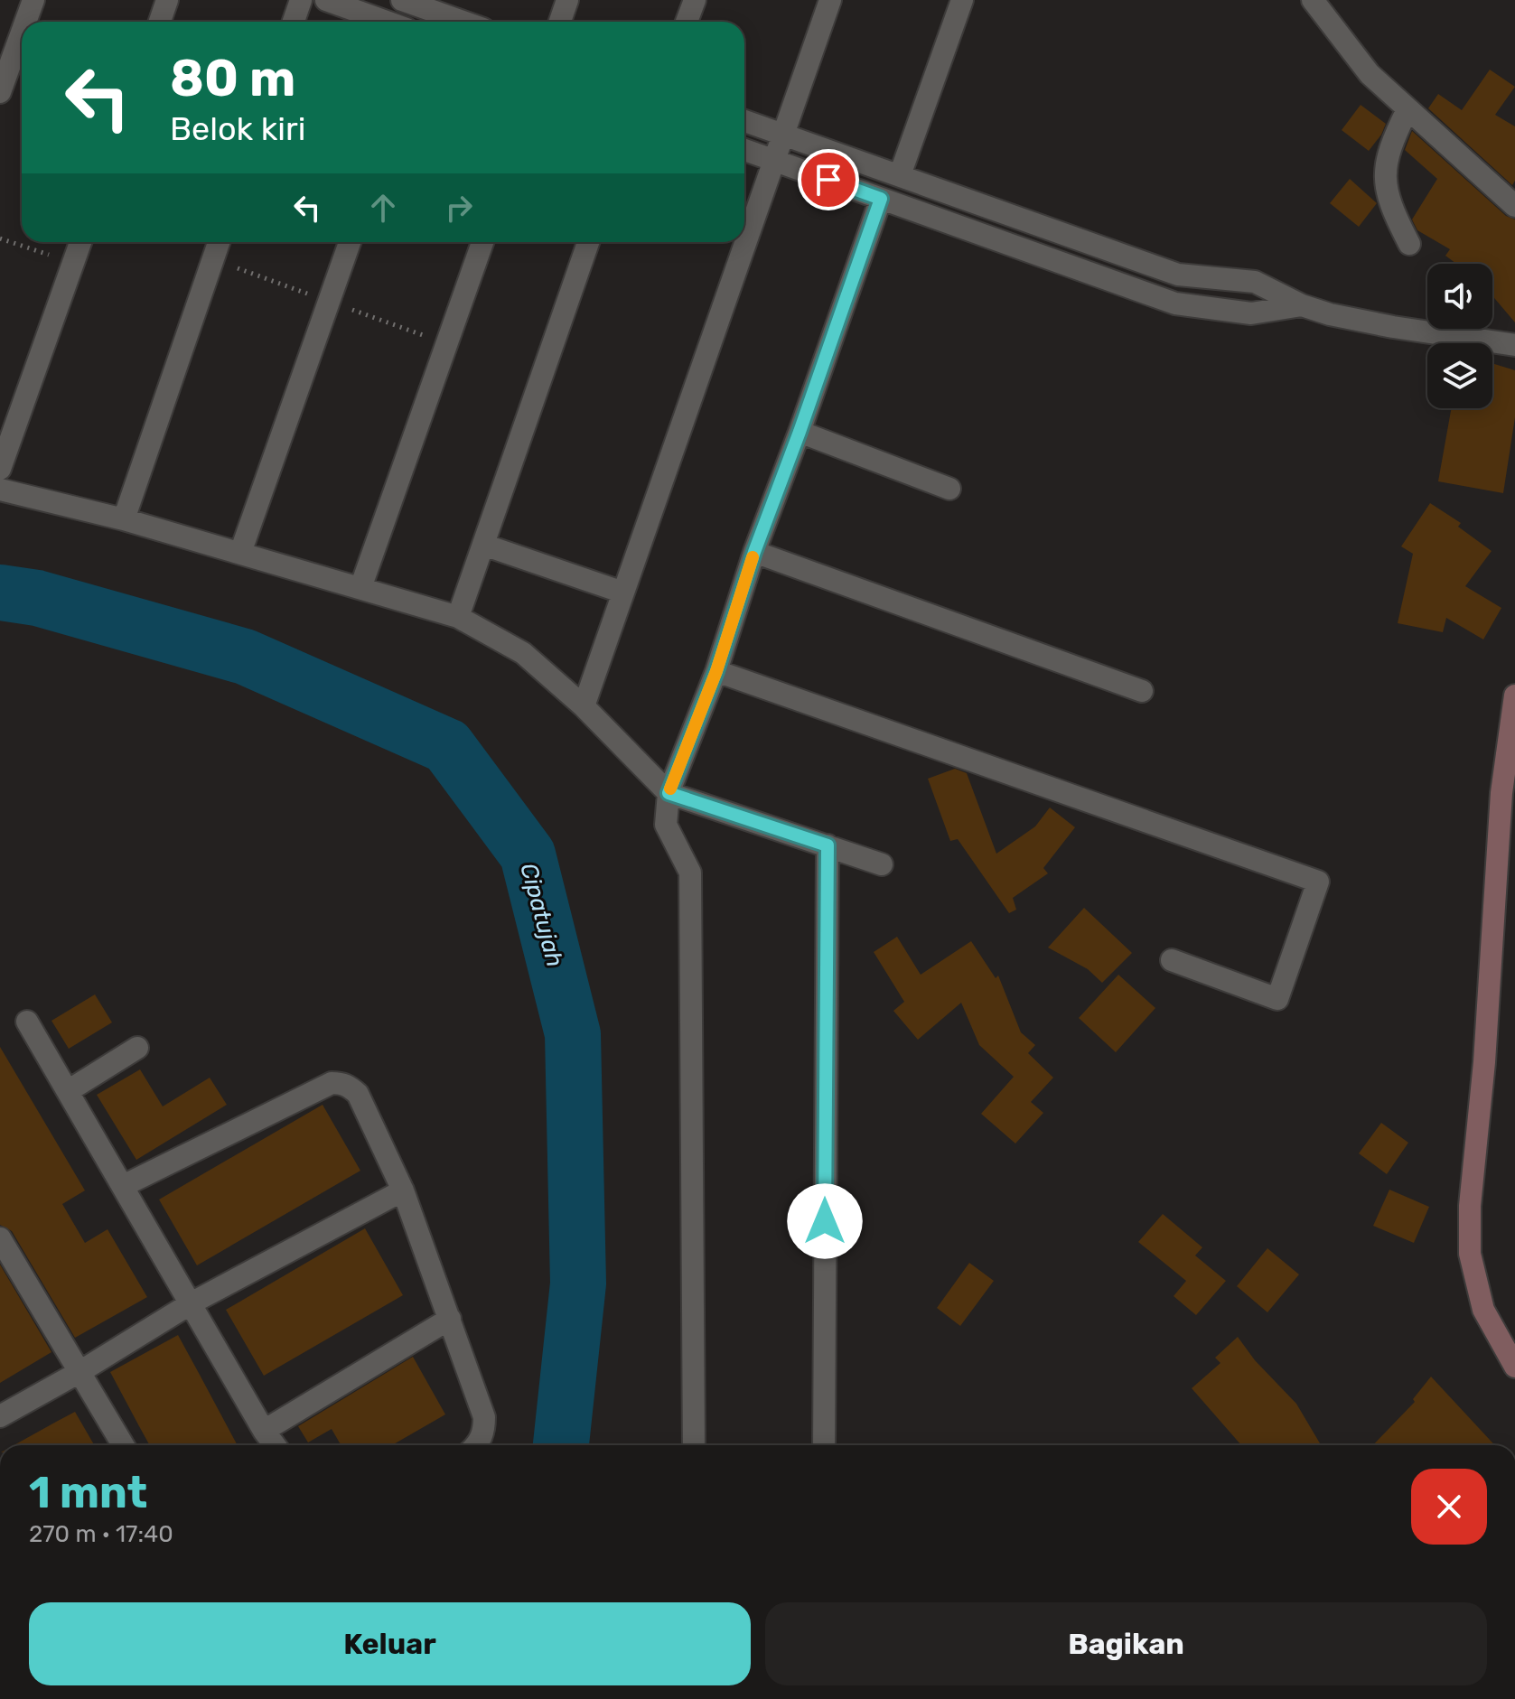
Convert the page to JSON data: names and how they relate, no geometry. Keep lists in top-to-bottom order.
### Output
{
  "water": ["Cipatujah"],
  "page": {
    "turn": ["80 m", "Belok kiri"],
    "heading": ["1 mnt", "270 m · 17:40"],
    "buttons": ["Keluar", "Bagikan"]
  }
}
